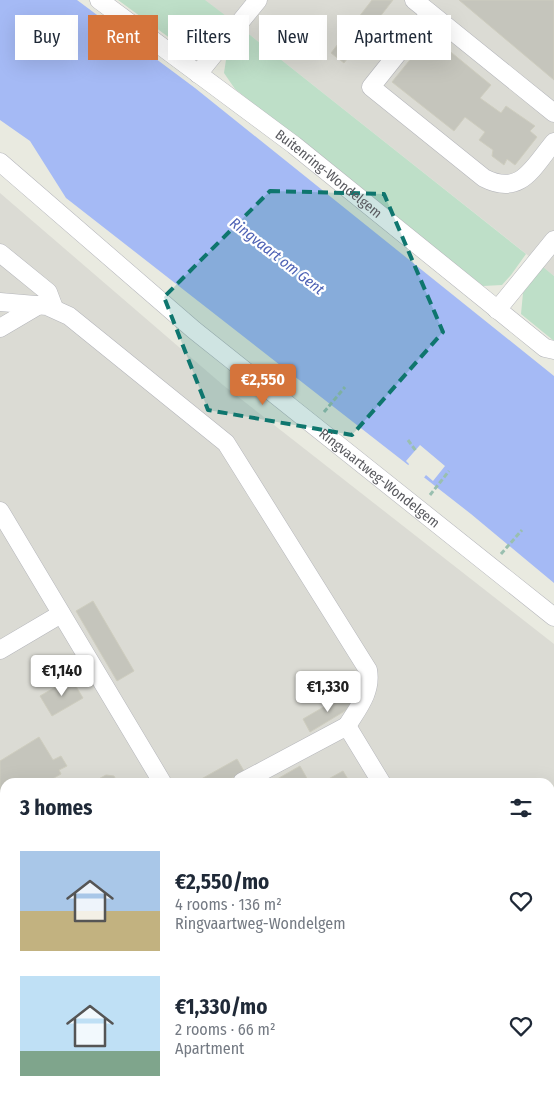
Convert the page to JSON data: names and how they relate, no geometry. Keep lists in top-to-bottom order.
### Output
{
  "streets": {
    "street": ["Buitenring-Wondelgem", "Ringvaartweg-Wondelgem"]
  },
  "water": ["Ringvaart om Gent"],
  "page": {
    "chip": [
      "Buy",
      "Rent",
      "Filters",
      "New",
      "Apartment"
    ],
    "price": ["€2,550", "€1,140", "€1,330"],
    "heading": "3 homes",
    "list": [
      {
        "name": "€2,550/mo",
        "note": "4 rooms · 136 m² · Ringvaartweg-Wondelgem"
      },
      {
        "name": "€1,330/mo",
        "note": "2 rooms · 66 m² · Apartment"
      }
    ]
  }
}
